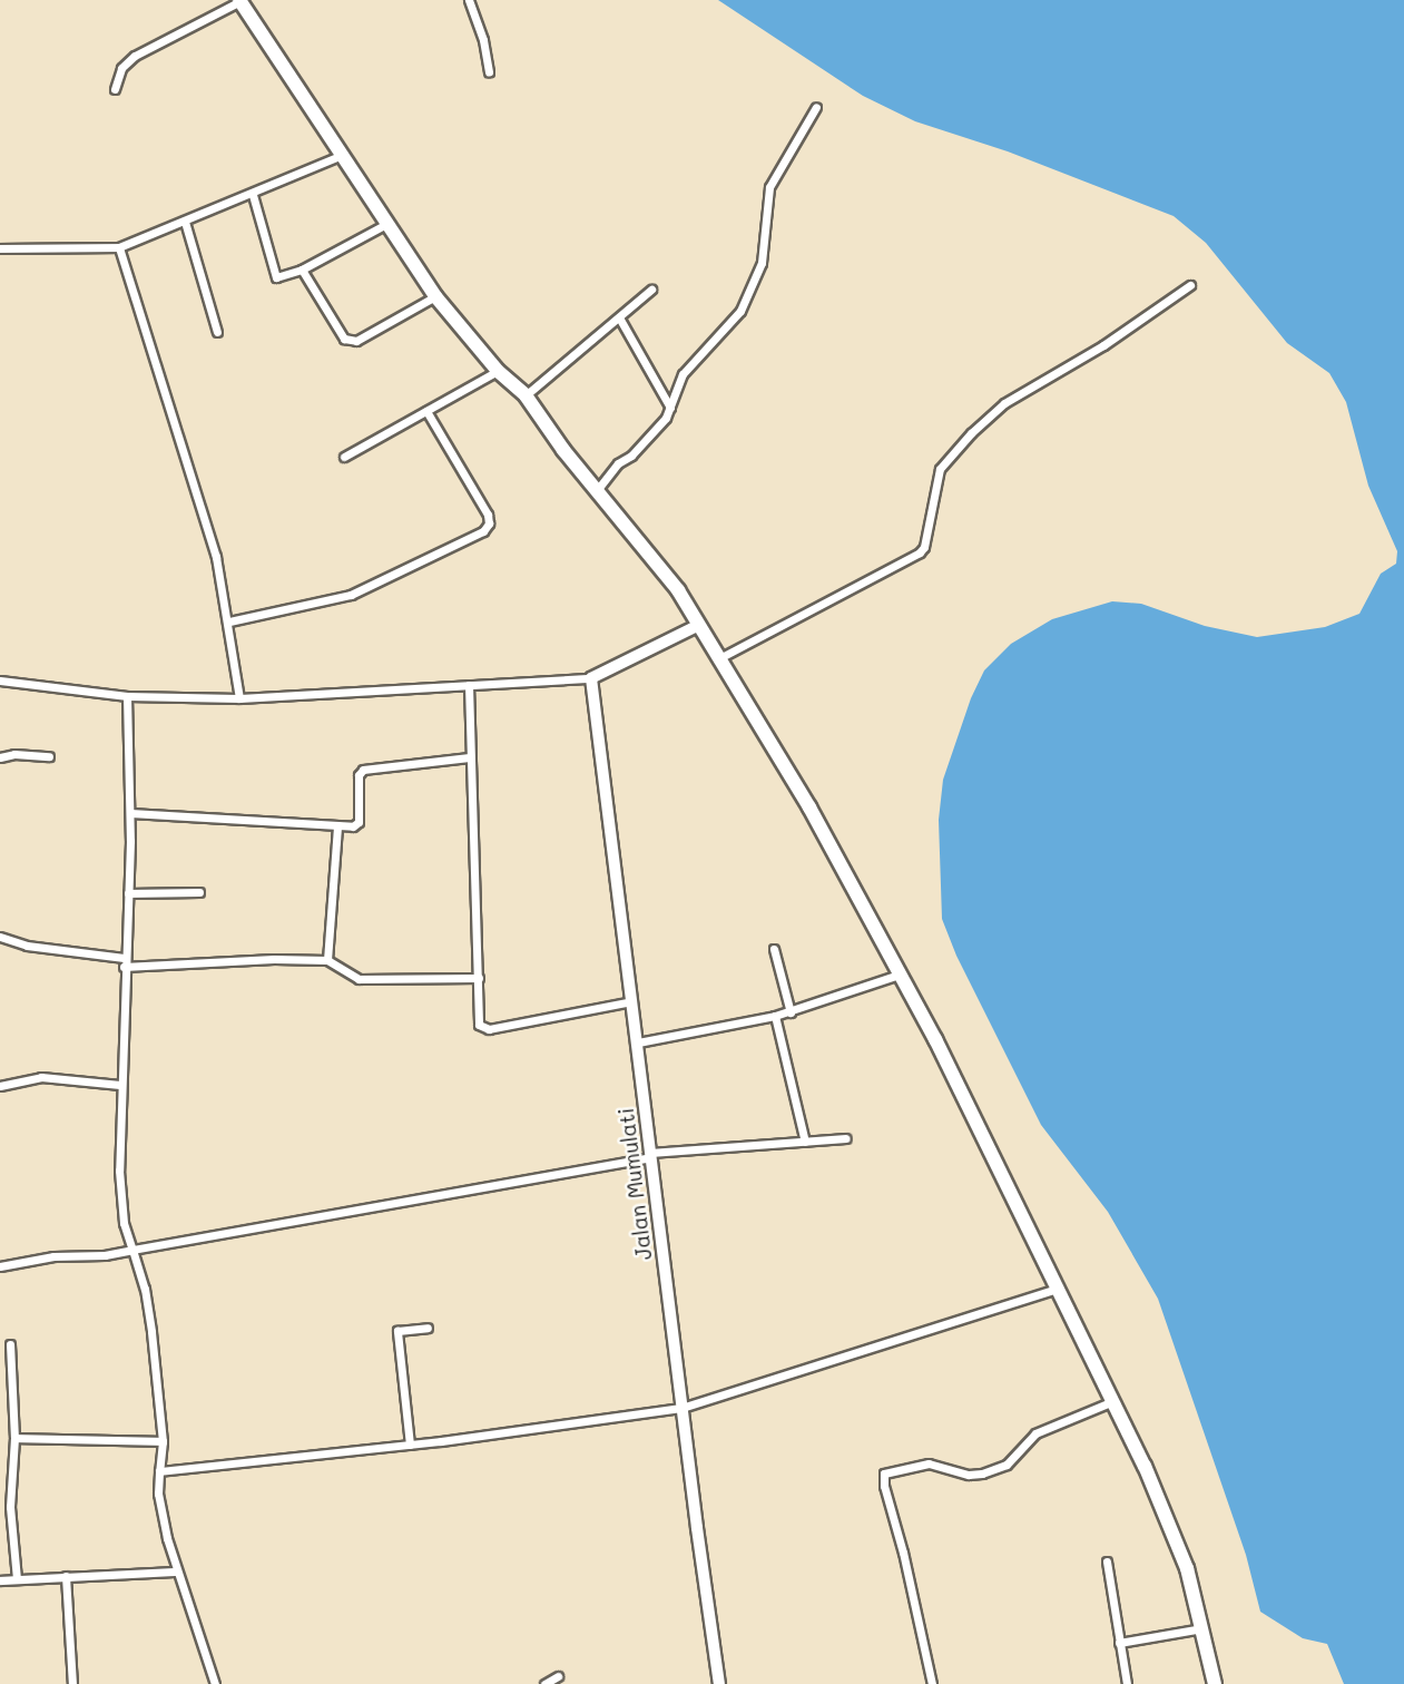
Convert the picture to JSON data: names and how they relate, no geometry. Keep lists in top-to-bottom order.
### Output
{
  "streets": {
    "street": ["Jalan Mumulati"]
  }
}
